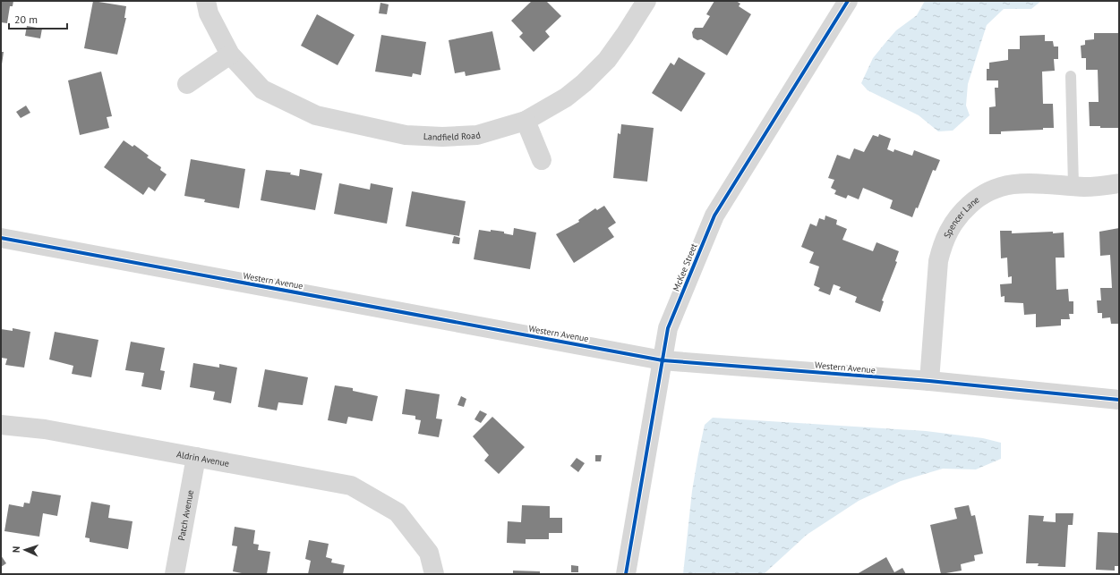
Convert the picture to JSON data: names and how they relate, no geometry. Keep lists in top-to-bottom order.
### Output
{
  "streets": {
    "street": [
      "Landfield Road",
      "Spencer Lane",
      "McKee Street",
      "Western Avenue",
      "Aldrin Avenue",
      "Patch Avenue"
    ]
  },
  "crossings": [
    ["Spencer Lane", "Western Avenue"],
    ["McKee Street", "Western Avenue"],
    ["Aldrin Avenue", "Patch Avenue"]
  ],
  "scale_bar": "20 m",
  "north": "left"
}
